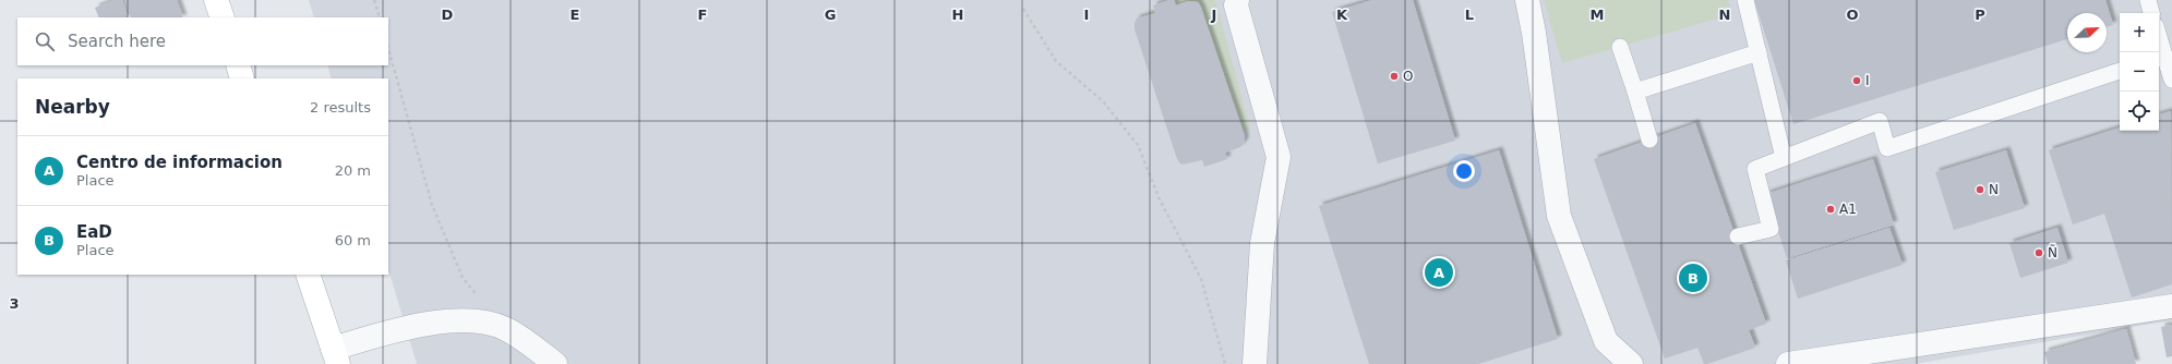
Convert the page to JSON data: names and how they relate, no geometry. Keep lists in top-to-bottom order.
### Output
{
  "places": [
    "O",
    "I",
    "N",
    "A1",
    "Ñ"
  ],
  "north": "top right",
  "page": {
    "map_buttons": ["+", "−"],
    "search": "Search here",
    "heading": ["Nearby", "2 results"],
    "list": [
      {
        "mark": "A",
        "name": "Centro de informacion",
        "note": "Place",
        "value": "20 m"
      },
      {
        "mark": "B",
        "name": "EaD",
        "note": "Place",
        "value": "60 m"
      }
    ],
    "pins": ["A", "B"]
  },
  "grid": {
    "columns": [
      "D",
      "E",
      "F",
      "G",
      "H",
      "I",
      "J",
      "K",
      "L",
      "M",
      "N",
      "O",
      "P"
    ],
    "rows": ["3"]
  }
}
